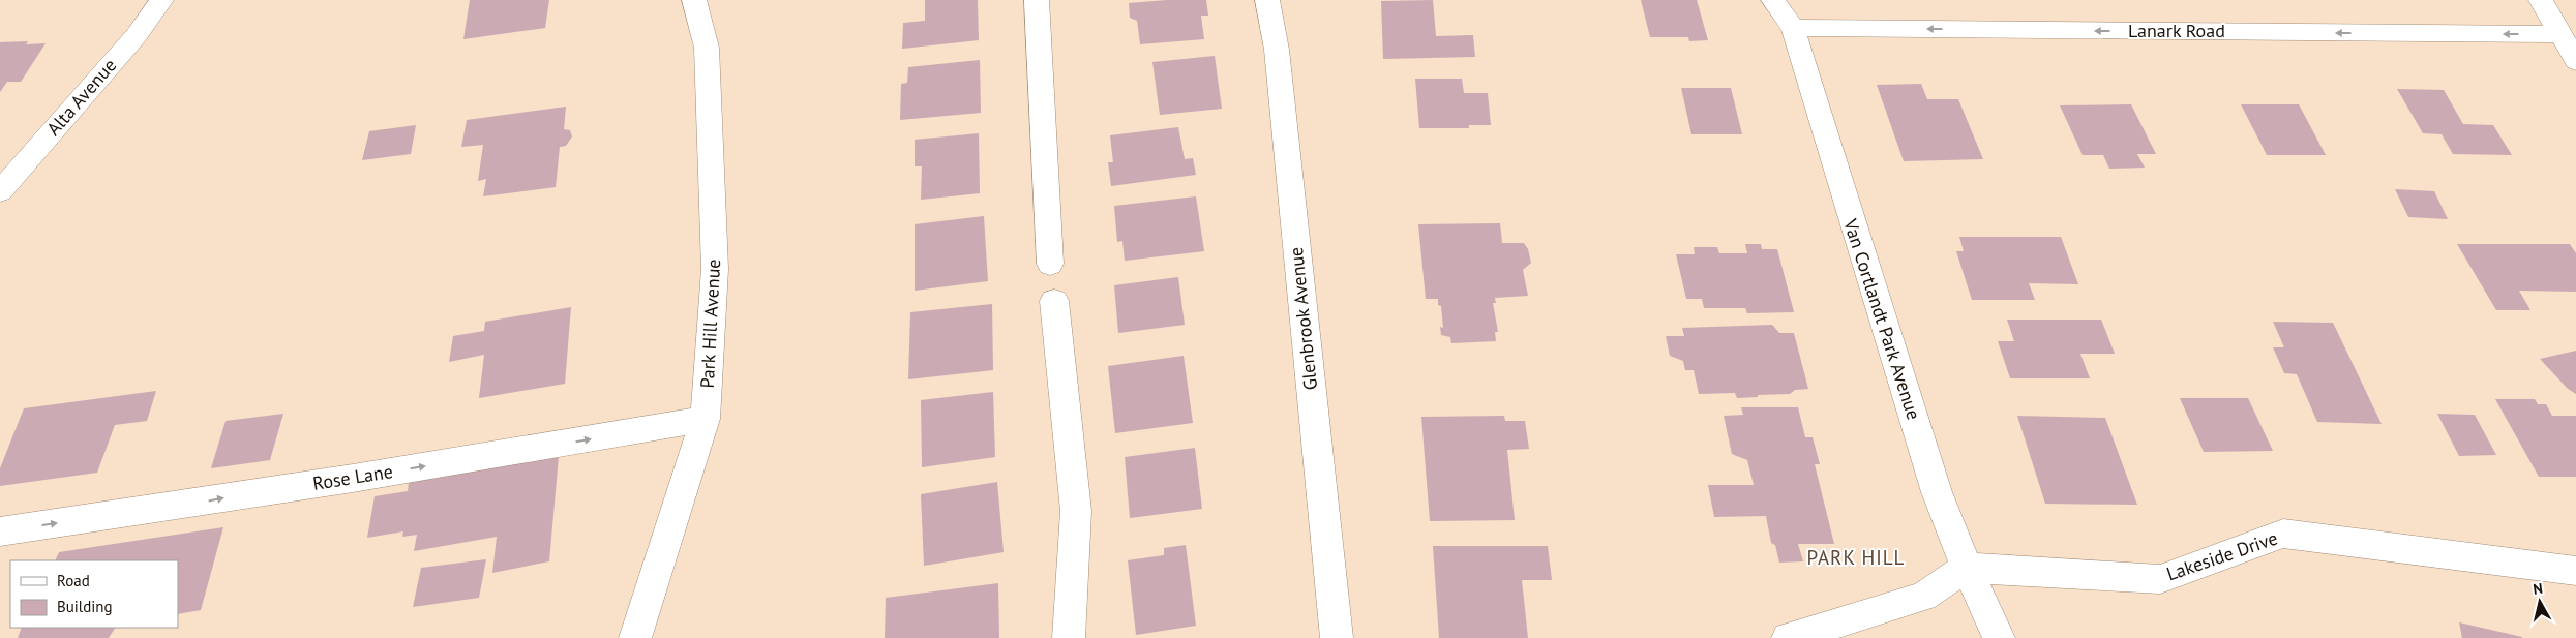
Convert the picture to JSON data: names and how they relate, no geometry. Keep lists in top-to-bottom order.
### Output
{
  "streets": {
    "street": [
      "Lanark Road",
      "Alta Avenue",
      "Glenbrook Avenue",
      "Van Cortlandt Park Avenue",
      "Park Hill Avenue",
      "Rose Lane",
      "Lakeside Drive"
    ]
  },
  "crossings": [
    ["Lanark Road", "Van Cortlandt Park Avenue"],
    ["Van Cortlandt Park Avenue", "Lakeside Drive"],
    ["Park Hill Avenue", "Rose Lane"]
  ],
  "one_way": ["Lanark Road", "Rose Lane"],
  "districts": ["PARK HILL"],
  "legend": ["Road", "Building"],
  "north": "top"
}
